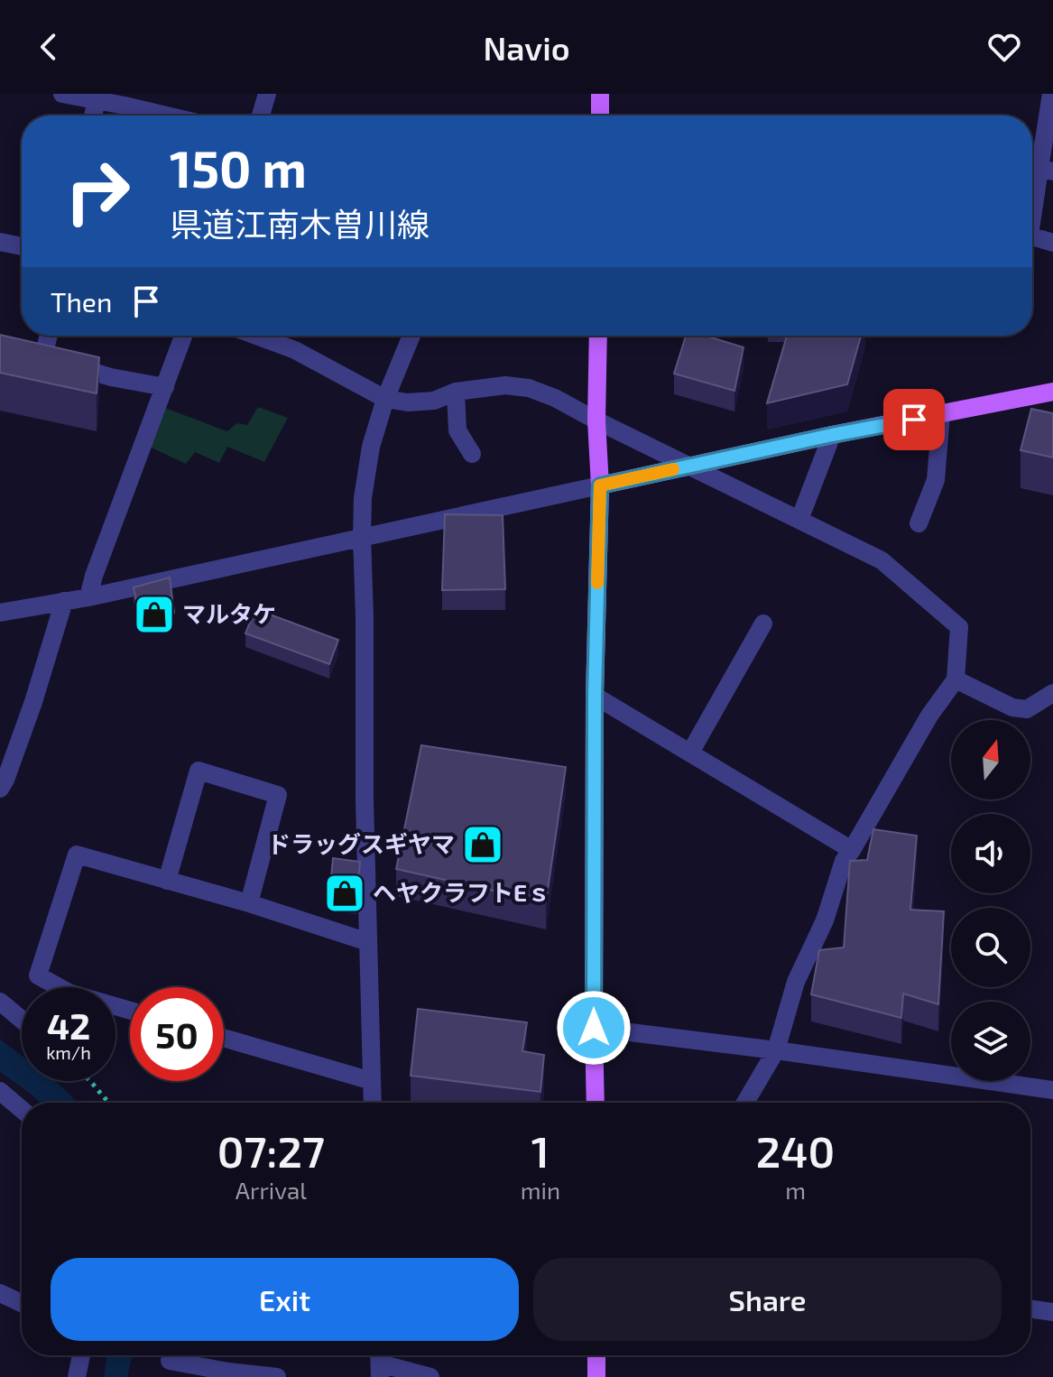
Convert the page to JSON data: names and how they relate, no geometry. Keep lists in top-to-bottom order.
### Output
{
  "places": {
    "shop": ["マルタケ", "ドラッグスギヤマ", "ヘヤクラフトEｓ"]
  },
  "north": "top",
  "page": {
    "header": "Navio",
    "turn": ["150 m", "県道江南木曽川線"],
    "then": "Then",
    "speed": "42 km/h",
    "limit": "50",
    "eta": [
      "07:27",
      "Arrival",
      "1",
      "min",
      "240",
      "m"
    ],
    "buttons": ["Exit", "Share"]
  }
}
